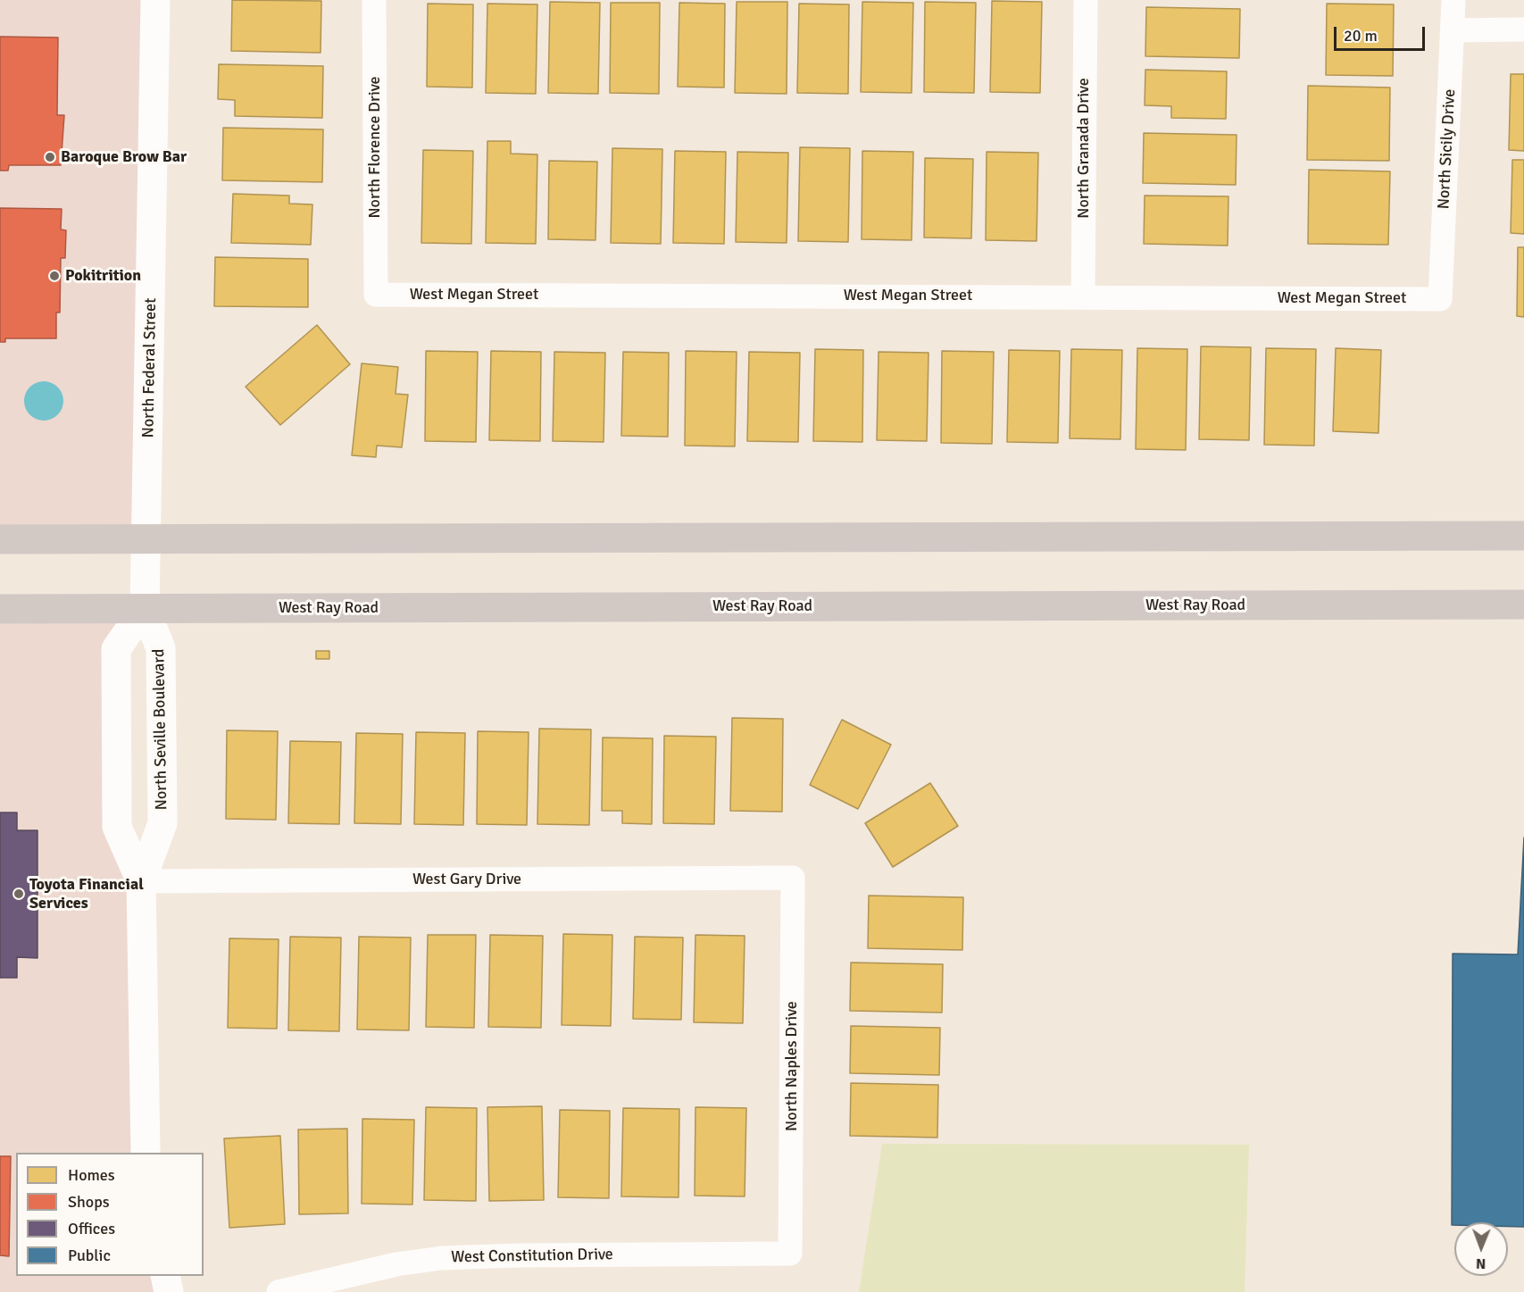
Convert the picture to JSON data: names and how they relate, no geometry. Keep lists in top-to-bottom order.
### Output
{
  "streets": {
    "main road": ["West Ray Road"],
    "street": [
      "North Florence Drive",
      "North Granada Drive",
      "North Sicily Drive",
      "West Megan Street",
      "North Federal Street",
      "North Seville Boulevard",
      "West Gary Drive",
      "North Naples Drive",
      "West Constitution Drive"
    ]
  },
  "crossings": [
    ["North Florence Drive", "West Megan Street"],
    ["North Granada Drive", "West Megan Street"],
    ["North Sicily Drive", "West Megan Street"],
    ["North Federal Street", "West Ray Road"],
    ["North Federal Street", "North Seville Boulevard"],
    ["West Ray Road", "North Seville Boulevard"],
    ["North Seville Boulevard", "West Gary Drive"],
    ["West Gary Drive", "North Naples Drive"],
    ["North Naples Drive", "West Constitution Drive"]
  ],
  "places": ["Baroque Brow Bar", "Pokitrition", "Toyota Financial Services"],
  "legend": [
    "Homes",
    "Shops",
    "Offices",
    "Public"
  ],
  "scale_bar": "20 m",
  "north": "bottom"
}
